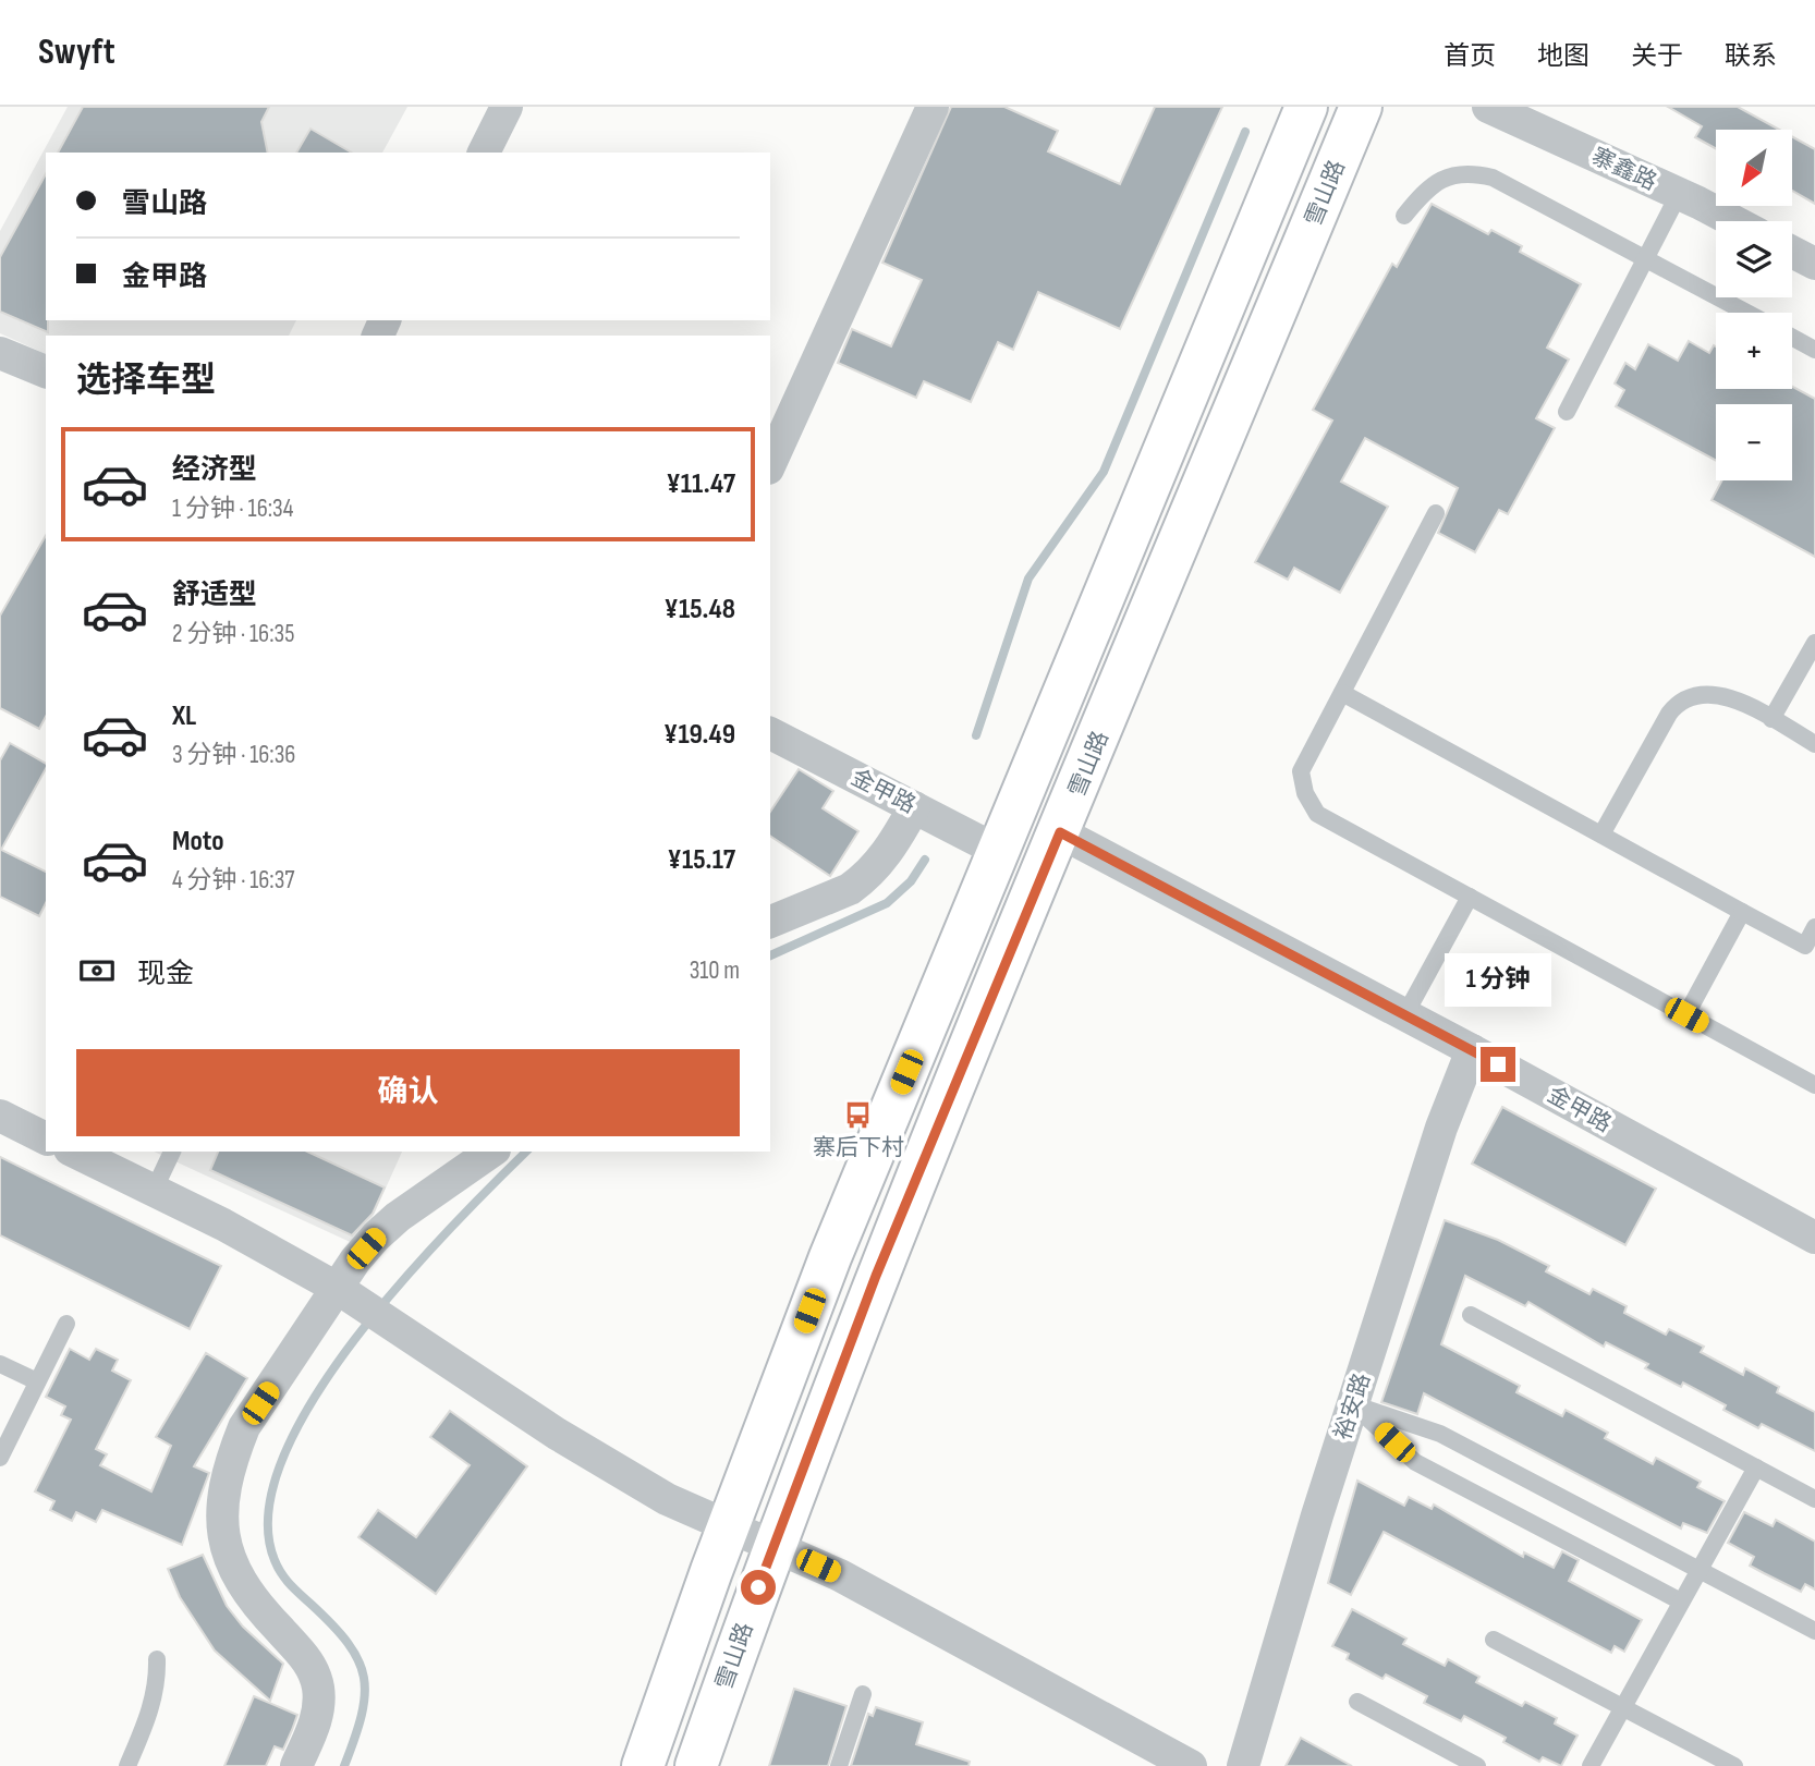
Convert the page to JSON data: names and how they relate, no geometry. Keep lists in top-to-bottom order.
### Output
{
  "streets": {
    "main road": ["雪山路"],
    "street": ["寨鑫路", "金甲路", "裕安路"]
  },
  "crossings": [
    ["雪山路", "金甲路"],
    ["金甲路", "裕安路"]
  ],
  "places": {
    "bus stop": ["寨后下村"]
  },
  "north": "bottom left",
  "page": {
    "header": "Swyft",
    "nav": [
      "首页",
      "地图",
      "关于",
      "联系"
    ],
    "map_buttons": ["+", "−"],
    "banner": ["雪山路", "金甲路"],
    "heading": "选择车型",
    "list": [
      {
        "name": "经济型",
        "note": "1 分钟 · 16:34",
        "value": "¥11.47"
      },
      {
        "name": "舒适型",
        "note": "2 分钟 · 16:35",
        "value": "¥15.48"
      },
      {
        "name": "XL",
        "note": "3 分钟 · 16:36",
        "value": "¥19.49"
      },
      {
        "name": "Moto",
        "note": "4 分钟 · 16:37",
        "value": "¥15.17"
      }
    ],
    "pay": ["现金", "310 m"],
    "bubble": "1 分钟",
    "buttons": "确认"
  }
}
